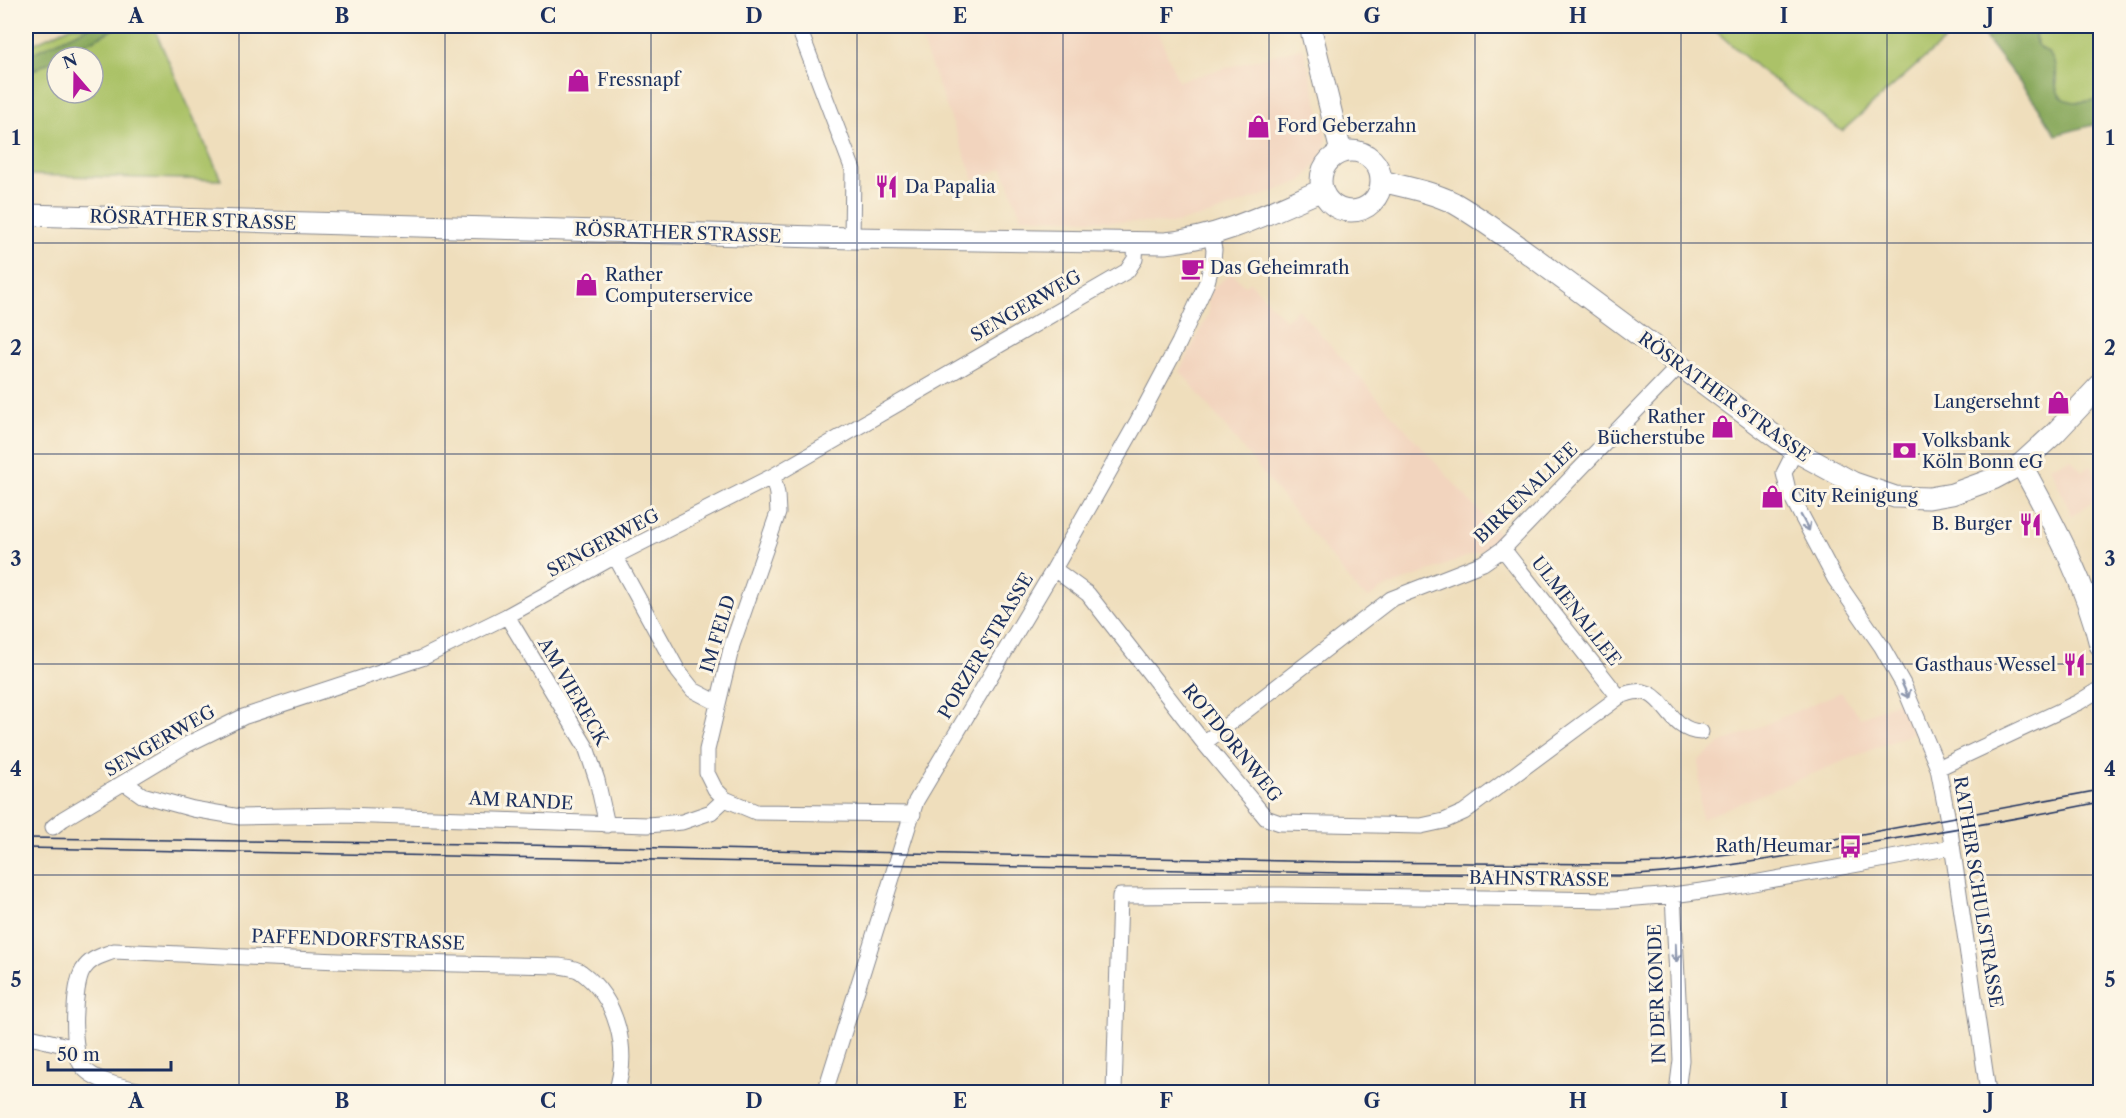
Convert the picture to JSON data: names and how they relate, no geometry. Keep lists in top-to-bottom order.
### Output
{
  "streets": {
    "main road": ["RÖSRATHER STRASSE"],
    "street": [
      "SENGERWEG",
      "BIRKENALLEE",
      "ULMENALLEE",
      "IM FELD",
      "PORZER STRASSE",
      "AM VIERECK",
      "ROTDORNWEG",
      "AM RANDE",
      "BAHNSTRASSE",
      "RATHER SCHULSTRASSE",
      "PAFFENDORFSTRASSE",
      "IN DER KONDE"
    ]
  },
  "crossings": [
    ["RÖSRATHER STRASSE", "SENGERWEG"],
    ["RÖSRATHER STRASSE", "BIRKENALLEE"],
    ["RÖSRATHER STRASSE", "PORZER STRASSE"],
    ["RÖSRATHER STRASSE", "RATHER SCHULSTRASSE"],
    ["SENGERWEG", "IM FELD"],
    ["SENGERWEG", "AM VIERECK"],
    ["SENGERWEG", "AM RANDE"],
    ["BIRKENALLEE", "ULMENALLEE"],
    ["BIRKENALLEE", "ROTDORNWEG"],
    ["ULMENALLEE", "ROTDORNWEG"],
    ["IM FELD", "AM RANDE"],
    ["PORZER STRASSE", "ROTDORNWEG"],
    ["AM VIERECK", "AM RANDE"],
    ["BAHNSTRASSE", "RATHER SCHULSTRASSE"],
    ["BAHNSTRASSE", "IN DER KONDE"]
  ],
  "one_way": ["RATHER SCHULSTRASSE", "IN DER KONDE"],
  "places": {
    "shop": [
      "Fressnapf",
      "Ford Geberzahn",
      "Rather Computerservice",
      "Langersehnt",
      "Rather Bücherstube",
      "City Reinigung"
    ],
    "restaurant": ["Da Papalia", "B. Burger", "Gasthaus Wessel"],
    "cafe": ["Das Geheimrath"],
    "bank": ["Volksbank Köln Bonn eG"],
    "bus stop": ["Rath/Heumar"]
  },
  "scale_bar": "50 m",
  "north": "top",
  "grid": {
    "columns": [
      "A",
      "B",
      "C",
      "D",
      "E",
      "F",
      "G",
      "H",
      "I",
      "J"
    ],
    "rows": [
      "1",
      "2",
      "3",
      "4",
      "5"
    ]
  }
}
